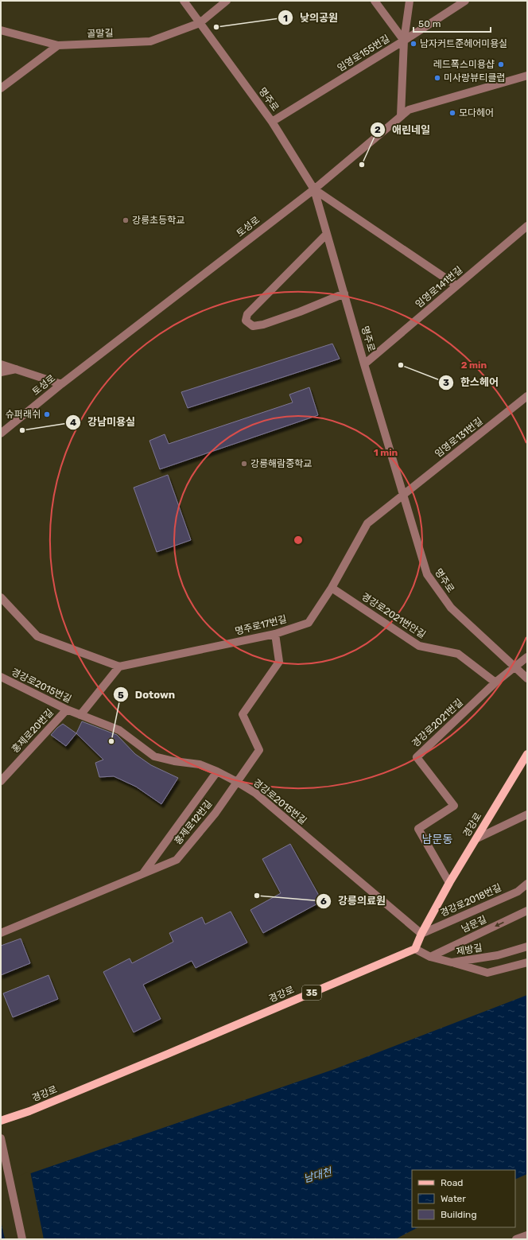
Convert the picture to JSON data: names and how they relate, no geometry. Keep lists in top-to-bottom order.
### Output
{
  "streets": {
    "main road": ["경강로", "35"],
    "street": [
      "골말길",
      "임영로155번길",
      "명주로",
      "토성로",
      "임영로141번길",
      "임영로131번길",
      "경강로2021번안길",
      "명주로17번길",
      "경강로2015번길",
      "경강로2021번길",
      "홍제로20번길",
      "홍제로12번길",
      "경강로2018번길",
      "남문길",
      "제방길"
    ]
  },
  "crossings": [
    ["골말길", "명주로"],
    ["임영로155번길", "명주로"],
    ["명주로", "토성로"],
    ["명주로", "임영로141번길"],
    ["명주로", "임영로131번길"],
    ["명주로", "명주로17번길"],
    ["명주로", "경강로2021번길"],
    ["임영로131번길", "명주로17번길"],
    ["경강로2021번안길", "명주로17번길"],
    ["경강로2021번안길", "경강로2021번길"],
    ["명주로17번길", "홍제로12번길"],
    ["경강로2015번길", "홍제로20번길"],
    ["경강로2015번길", "홍제로12번길"],
    ["경강로2015번길", "경강로"],
    ["경강로2015번길", "경강로2018번길"],
    ["경강로2021번길", "경강로"],
    ["경강로", "경강로2018번길"],
    ["경강로", "제방길"],
    ["남문길", "제방길"]
  ],
  "one_way": ["남문길"],
  "districts": ["남문동"],
  "water": ["남대천"],
  "places": [
    "낮의공원",
    "남자커트준헤어미용실",
    "레드폭스미용샵",
    "미사랑뷰티클럽",
    "모다헤어",
    "애린네일",
    "강릉초등학교",
    "한스헤어",
    "슈퍼래쉬",
    "강남미용실",
    "강릉해람중학교",
    "Dotown",
    "강릉의료원"
  ],
  "legend": ["Road", "Water", "Building"],
  "scale_bar": "50 m",
  "rings": ["2 min", "1 min"]
}
